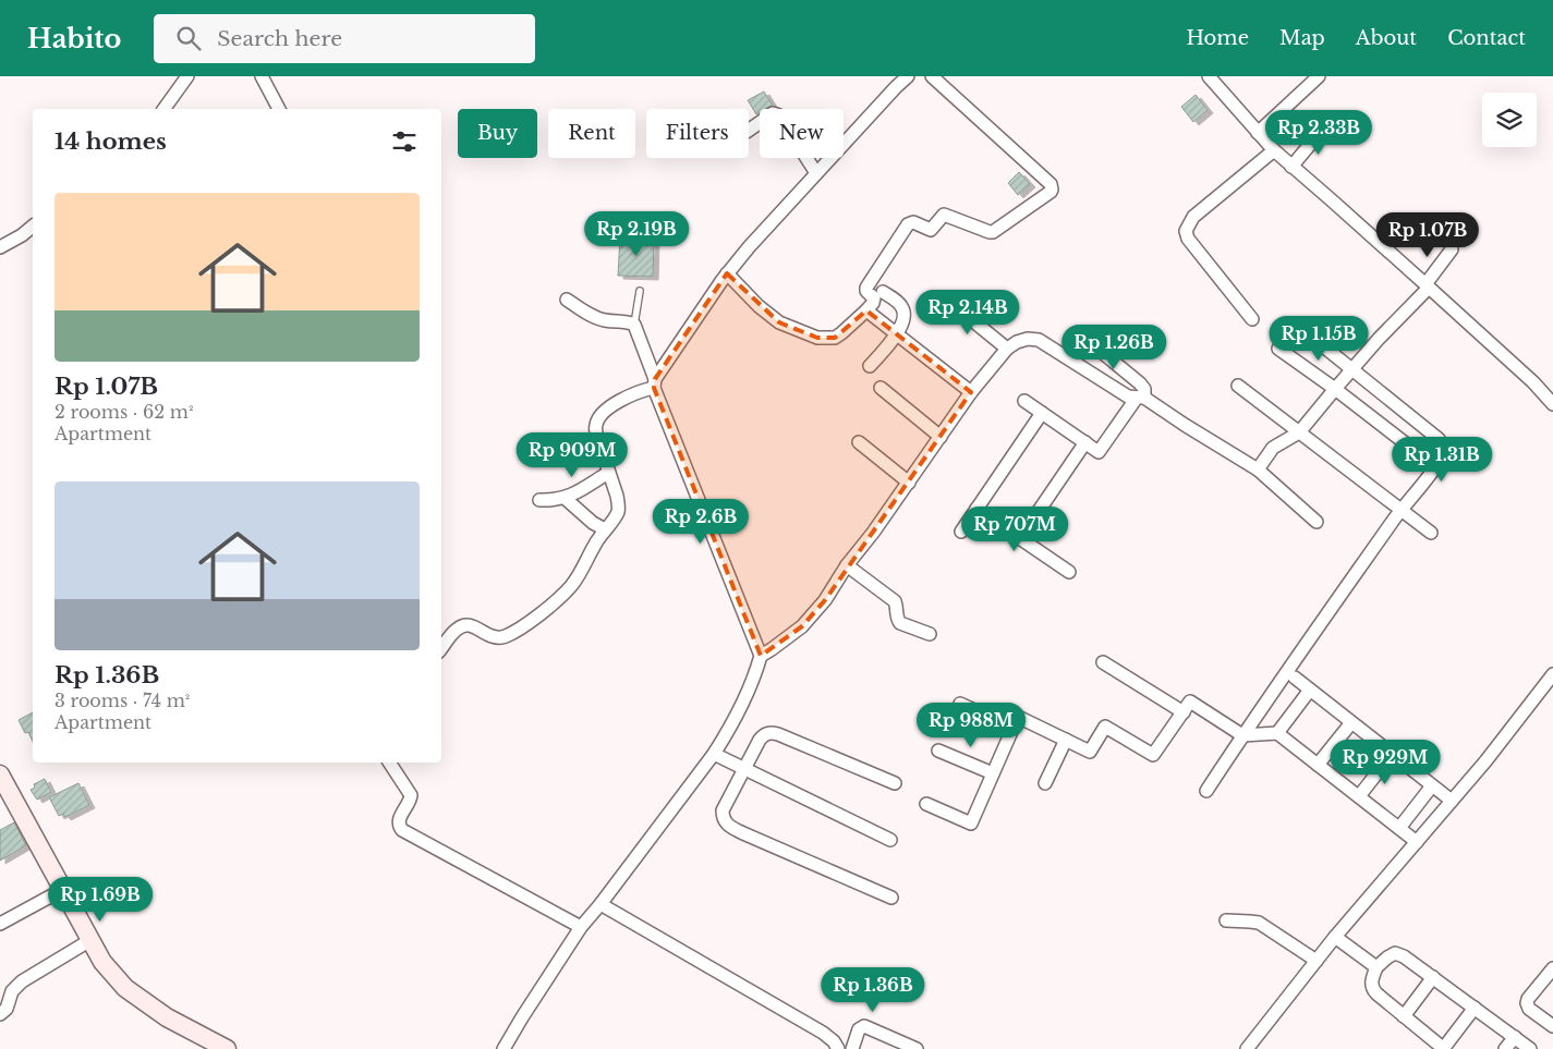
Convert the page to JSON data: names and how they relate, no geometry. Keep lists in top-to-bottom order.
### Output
{
  "page": {
    "header": "Habito",
    "search": "Search here",
    "nav": [
      "Home",
      "Map",
      "About",
      "Contact"
    ],
    "chip": [
      "Buy",
      "Rent",
      "Filters",
      "New"
    ],
    "heading": "14 homes",
    "price": [
      "Rp 2.33B",
      "Rp 2.19B",
      "Rp 1.07B",
      "Rp 2.14B",
      "Rp 1.15B",
      "Rp 1.26B",
      "Rp 909M",
      "Rp 1.31B",
      "Rp 2.6B",
      "Rp 707M",
      "Rp 988M",
      "Rp 929M",
      "Rp 1.69B",
      "Rp 1.36B"
    ],
    "list": [
      {
        "name": "Rp 1.07B",
        "note": "2 rooms · 62 m² · Apartment"
      },
      {
        "name": "Rp 1.36B",
        "note": "3 rooms · 74 m² · Apartment"
      }
    ]
  }
}
